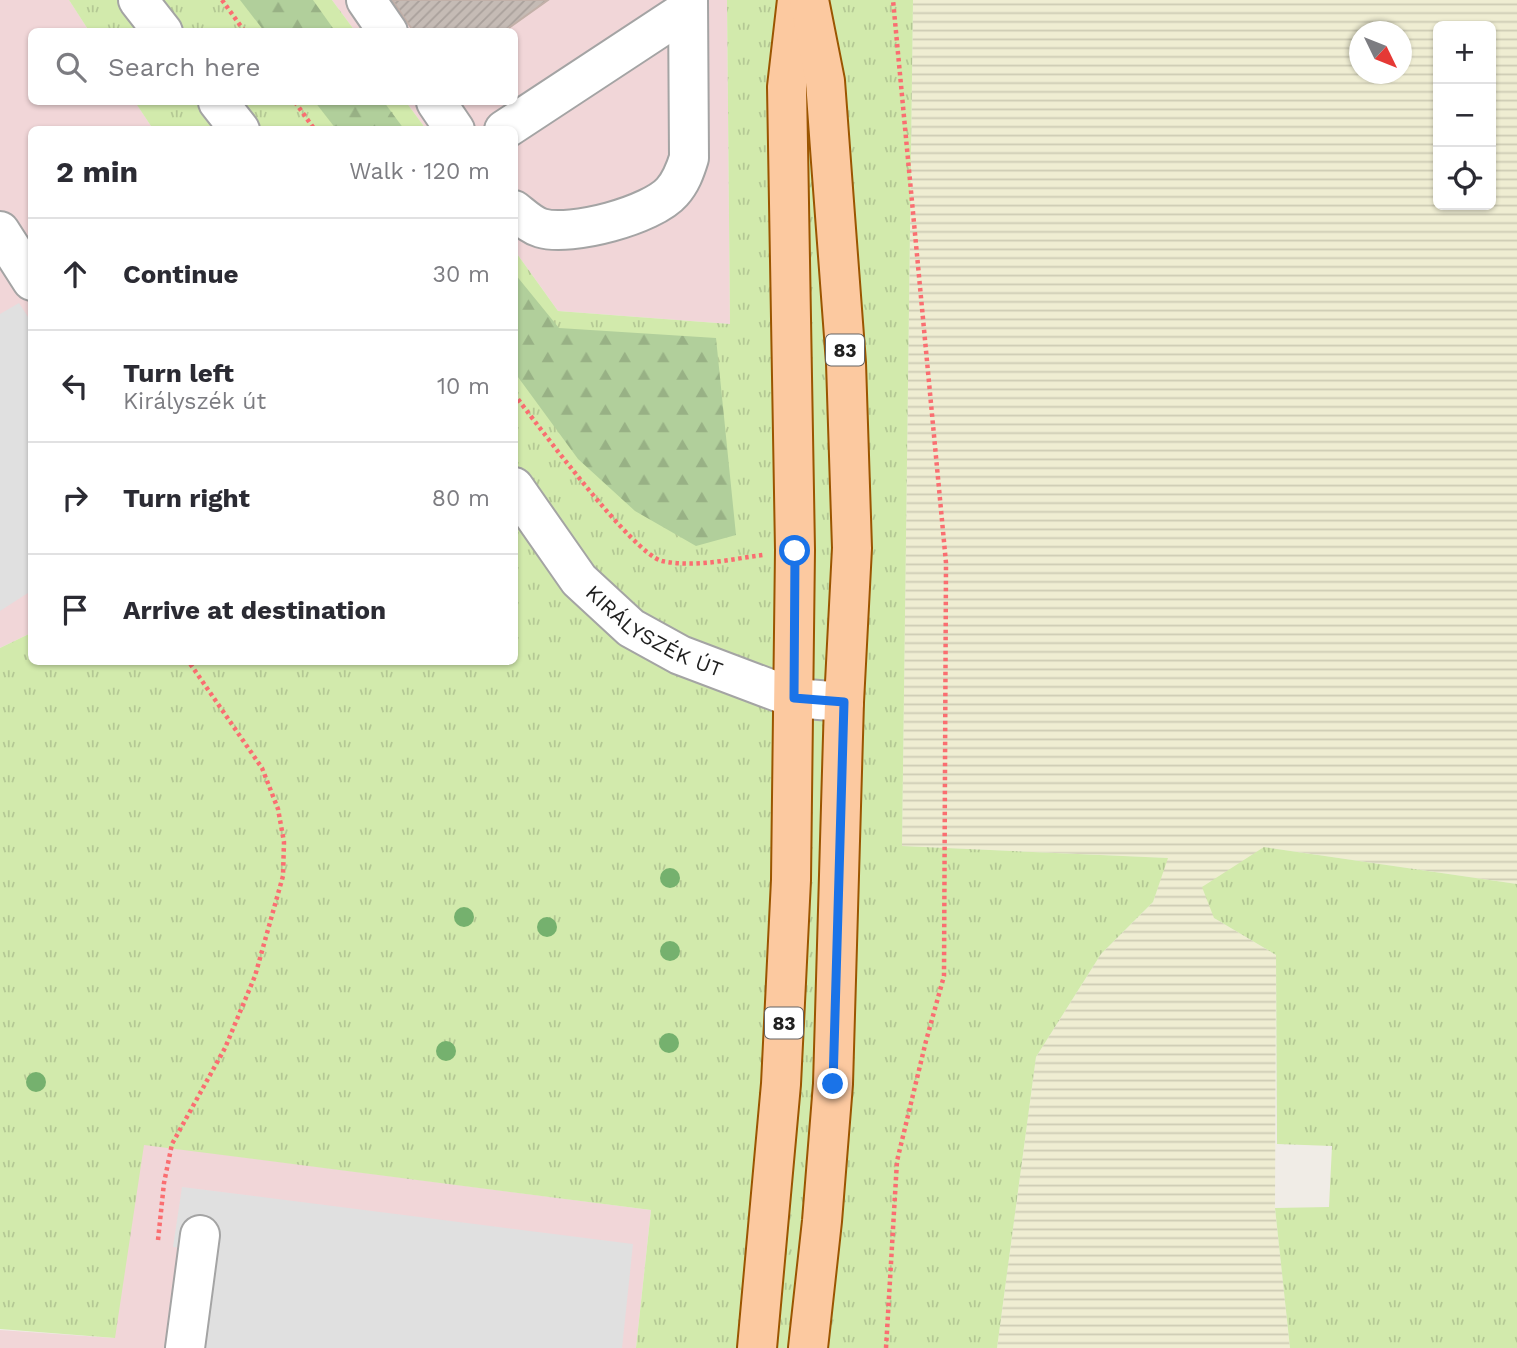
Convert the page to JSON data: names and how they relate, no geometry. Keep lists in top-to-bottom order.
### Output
{
  "streets": {
    "main road": ["83"],
    "street": ["KIRÁLYSZÉK ÚT"]
  },
  "crossings": [
    ["83", "KIRÁLYSZÉK ÚT"]
  ],
  "north": "bottom right",
  "page": {
    "map_buttons": ["+", "−"],
    "search": "Search here",
    "heading": ["2 min", "Walk · 120 m"],
    "list": [
      ["Continue", "30 m"],
      ["Turn left", "Királyszék út", "10 m"],
      ["Turn right", "80 m"],
      "Arrive at destination"
    ]
  }
}
